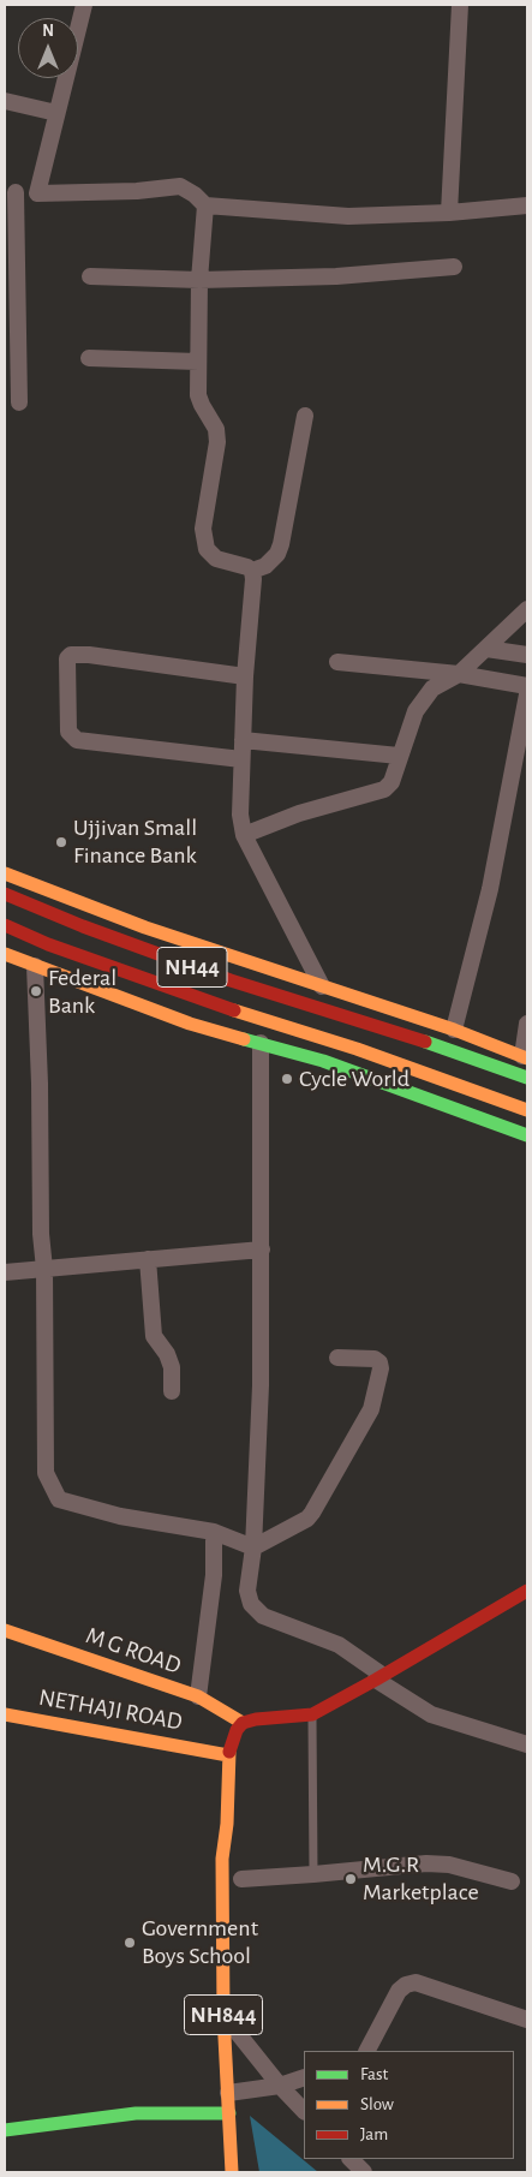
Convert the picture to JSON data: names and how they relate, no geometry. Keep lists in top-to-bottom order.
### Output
{
  "streets": {
    "main road": [
      "NH44",
      "M G ROAD",
      "NETHAJI ROAD",
      "NH844"
    ]
  },
  "crossings": [
    ["M G ROAD", "NH844"],
    ["NETHAJI ROAD", "NH844"]
  ],
  "places": [
    "Ujjivan Small Finance Bank",
    "Federal Bank",
    "Cycle World",
    "M.G.R Marketplace",
    "Government Boys School"
  ],
  "legend": ["Fast", "Slow", "Jam"],
  "north": "top"
}
